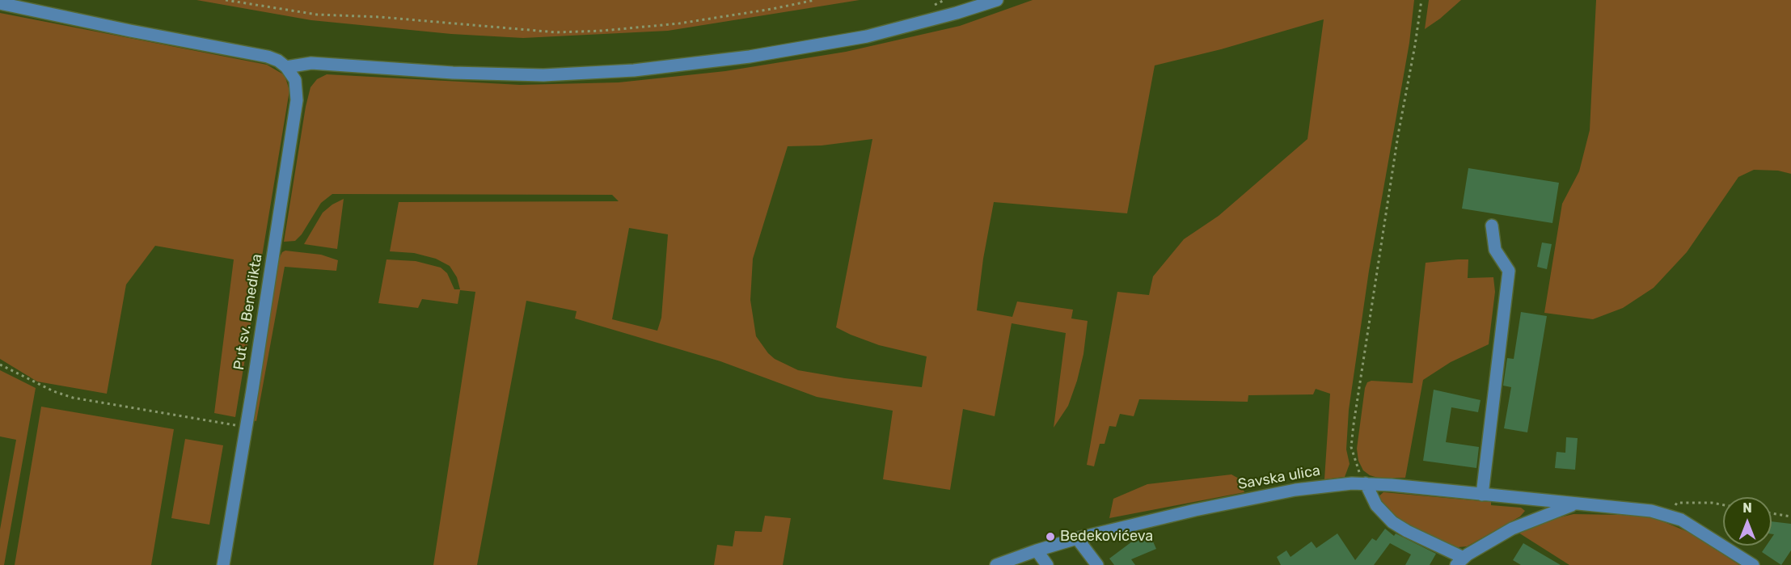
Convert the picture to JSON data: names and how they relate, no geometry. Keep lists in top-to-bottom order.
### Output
{
  "streets": {
    "street": ["Put sv. Benedikta", "Savska ulica"]
  },
  "places": ["Bedekovićeva"],
  "north": "top"
}
